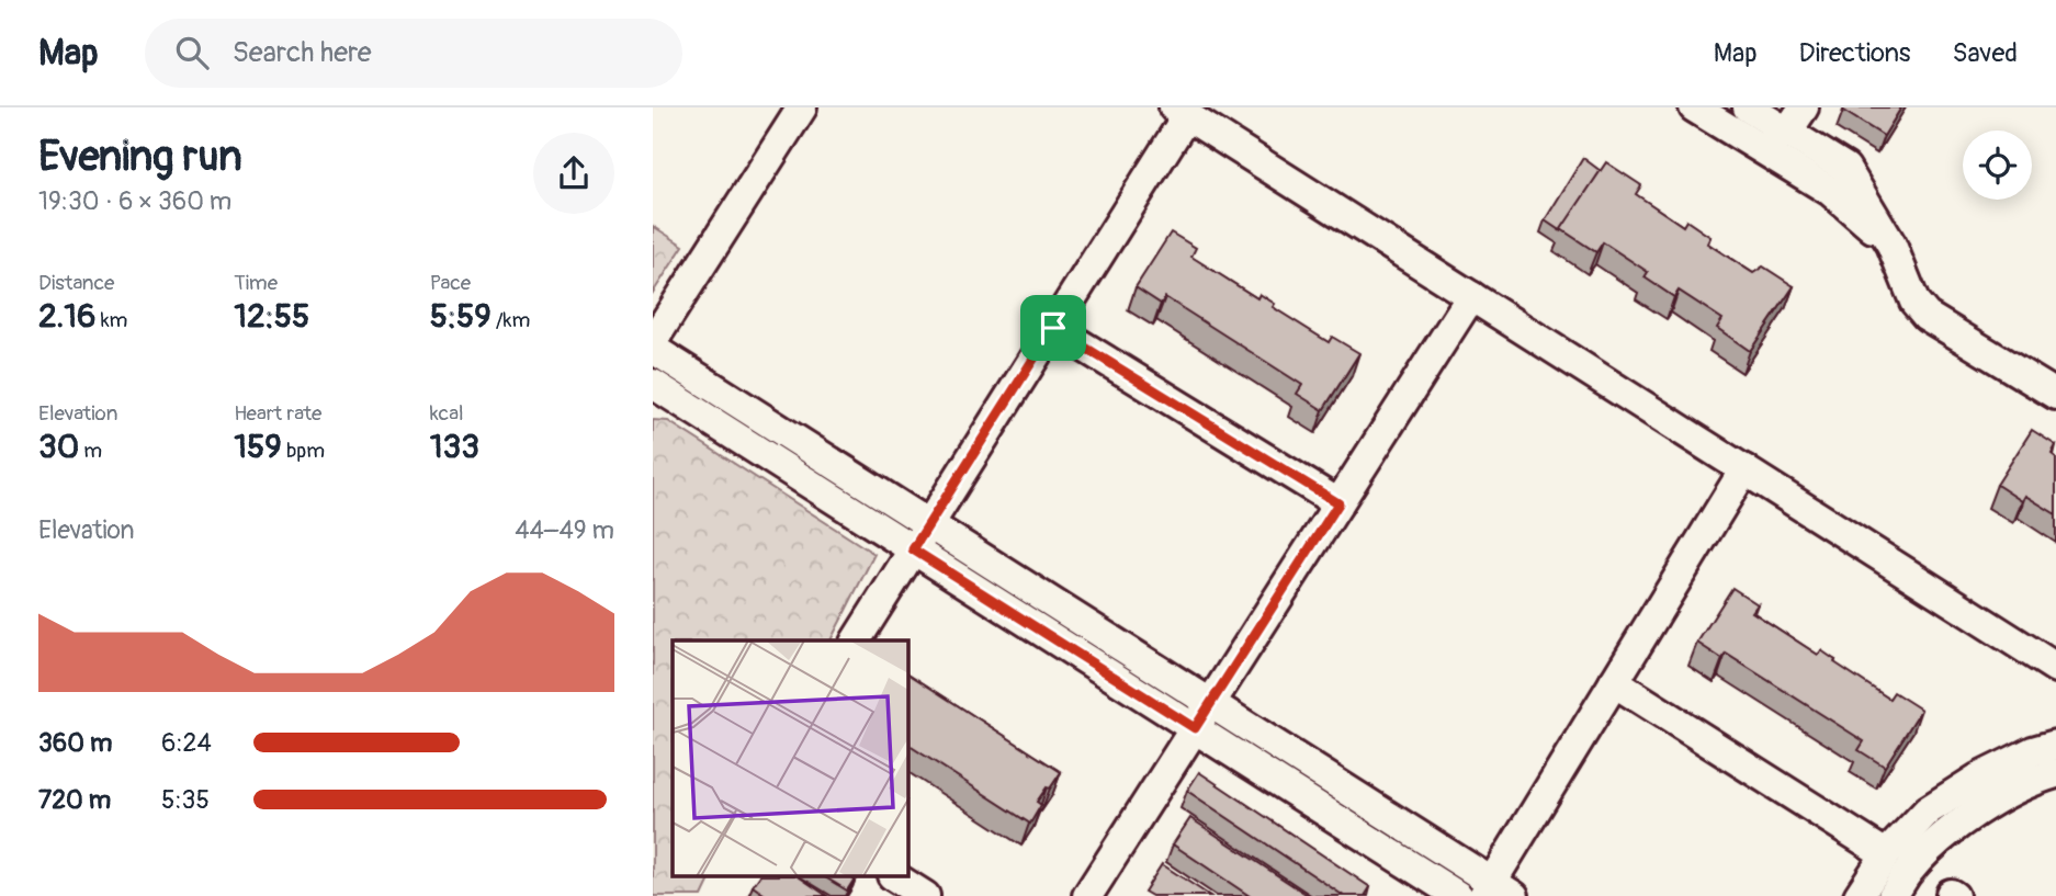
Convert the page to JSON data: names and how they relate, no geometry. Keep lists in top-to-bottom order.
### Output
{
  "page": {
    "header": "Map",
    "search": "Search here",
    "nav": ["Map", "Directions", "Saved"],
    "heading": ["Evening run", "19:30 · 6 × 360 m"],
    "stats": [
      ["Distance", "2.16 km"],
      ["Time", "12:55"],
      ["Pace", "5:59 /km"],
      ["Elevation", "30 m"],
      ["Heart rate", "159 bpm"],
      ["kcal", "133"]
    ],
    "chart": ["Elevation", "44–49 m"],
    "list": [
      {
        "name": "360 m",
        "note": "6:24"
      },
      {
        "name": "720 m",
        "note": "5:35"
      }
    ]
  }
}
